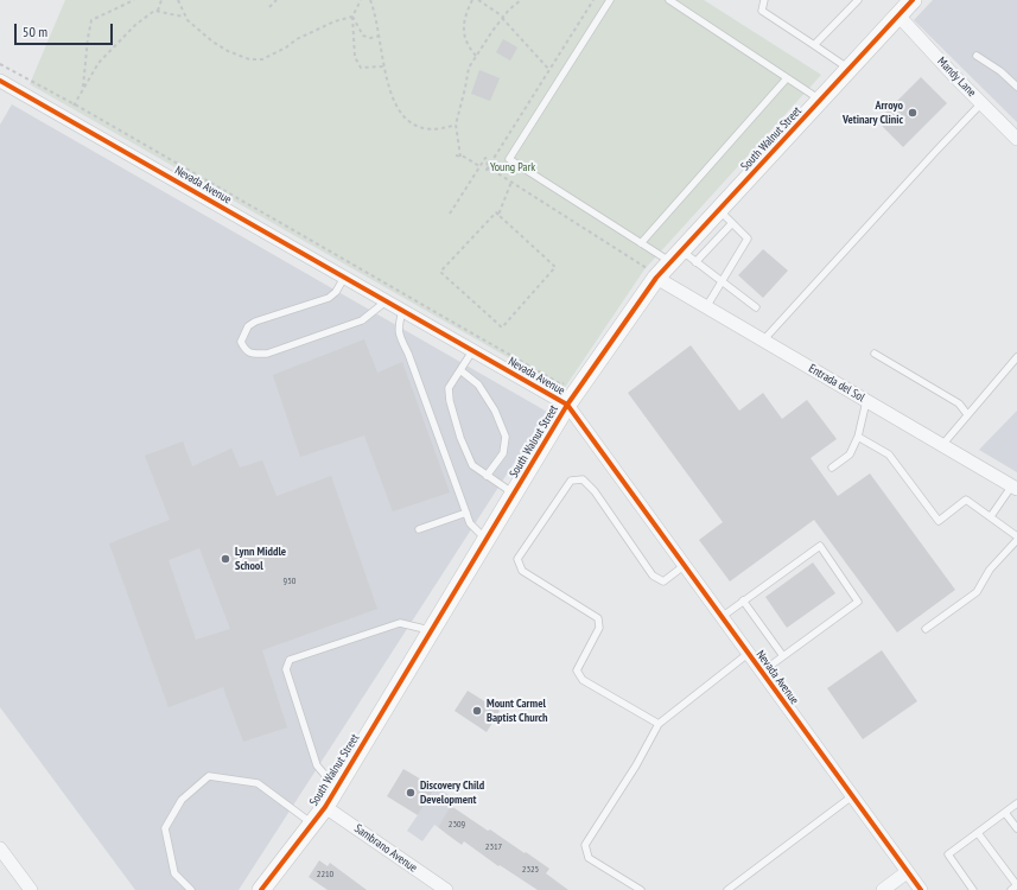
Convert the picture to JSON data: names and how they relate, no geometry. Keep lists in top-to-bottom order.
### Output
{
  "streets": {
    "street": [
      "Mandy Lane",
      "South Walnut Street",
      "Nevada Avenue",
      "Entrada del Sol",
      "Sambrano Avenue"
    ]
  },
  "crossings": [
    ["Mandy Lane", "South Walnut Street"],
    ["South Walnut Street", "Nevada Avenue"],
    ["South Walnut Street", "Entrada del Sol"],
    ["South Walnut Street", "Sambrano Avenue"]
  ],
  "parks": ["Young Park"],
  "places": [
    "Arroyo Vetinary Clinic",
    "Lynn Middle School",
    "Mount Carmel Baptist Church",
    "Discovery Child Development"
  ],
  "house_numbers": [
    "950",
    "2309",
    "2317",
    "2325",
    "2210"
  ],
  "scale_bar": "50 m"
}
